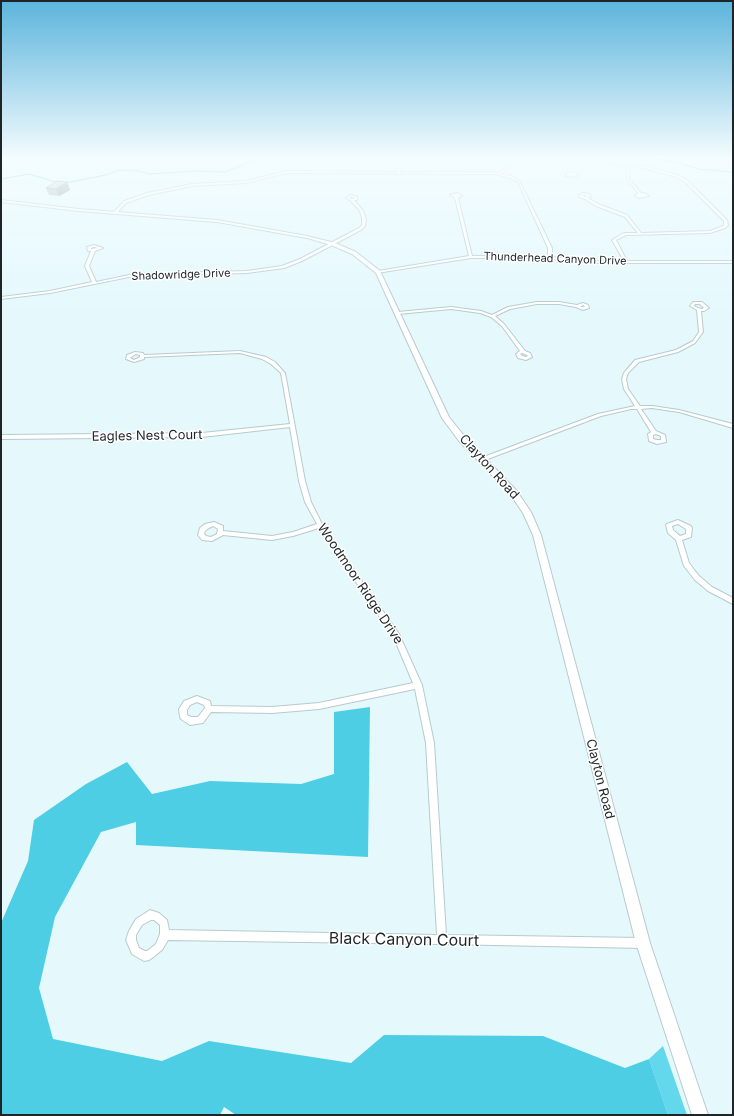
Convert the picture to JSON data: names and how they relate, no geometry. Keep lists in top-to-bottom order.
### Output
{
  "streets": {
    "main road": ["Clayton Road"],
    "street": [
      "Thunderhead Canyon Drive",
      "Shadowridge Drive",
      "Eagles Nest Court",
      "Woodmoor Ridge Drive",
      "Black Canyon Court"
    ]
  },
  "crossings": [
    ["Thunderhead Canyon Drive", "Clayton Road"],
    ["Shadowridge Drive", "Clayton Road"],
    ["Eagles Nest Court", "Woodmoor Ridge Drive"],
    ["Clayton Road", "Black Canyon Court"],
    ["Woodmoor Ridge Drive", "Black Canyon Court"]
  ]
}
